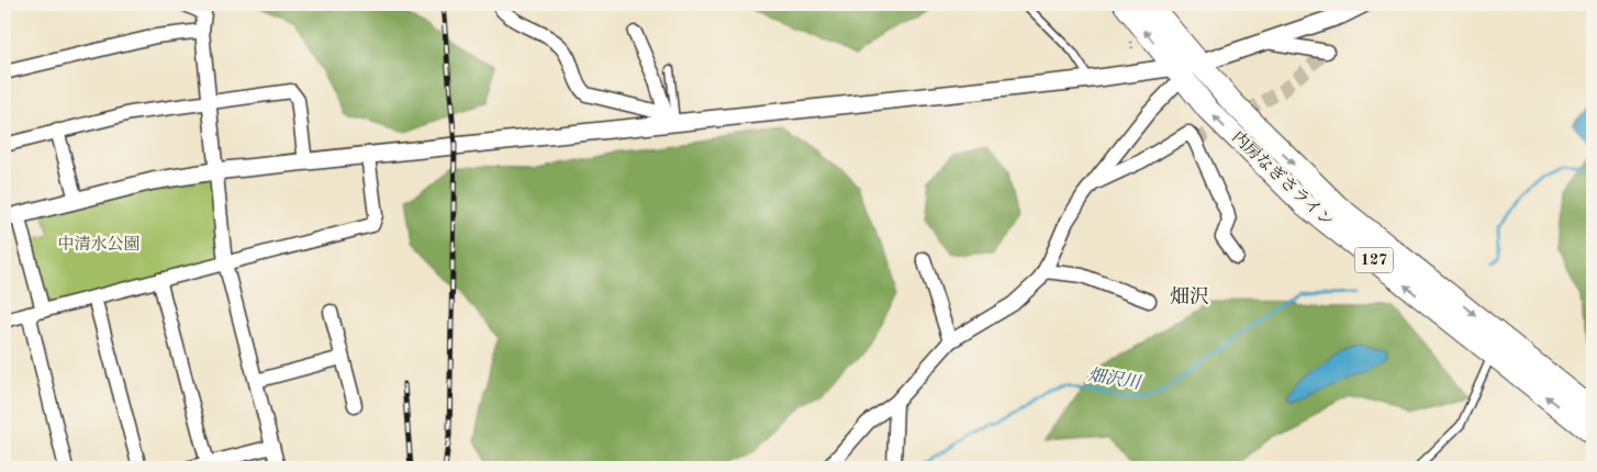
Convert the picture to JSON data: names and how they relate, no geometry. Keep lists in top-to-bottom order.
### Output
{
  "streets": {
    "highway": ["内房なぎさライン", "127"]
  },
  "districts": ["畑沢"],
  "water": ["畑沢川"],
  "parks": ["中清水公園"]
}
